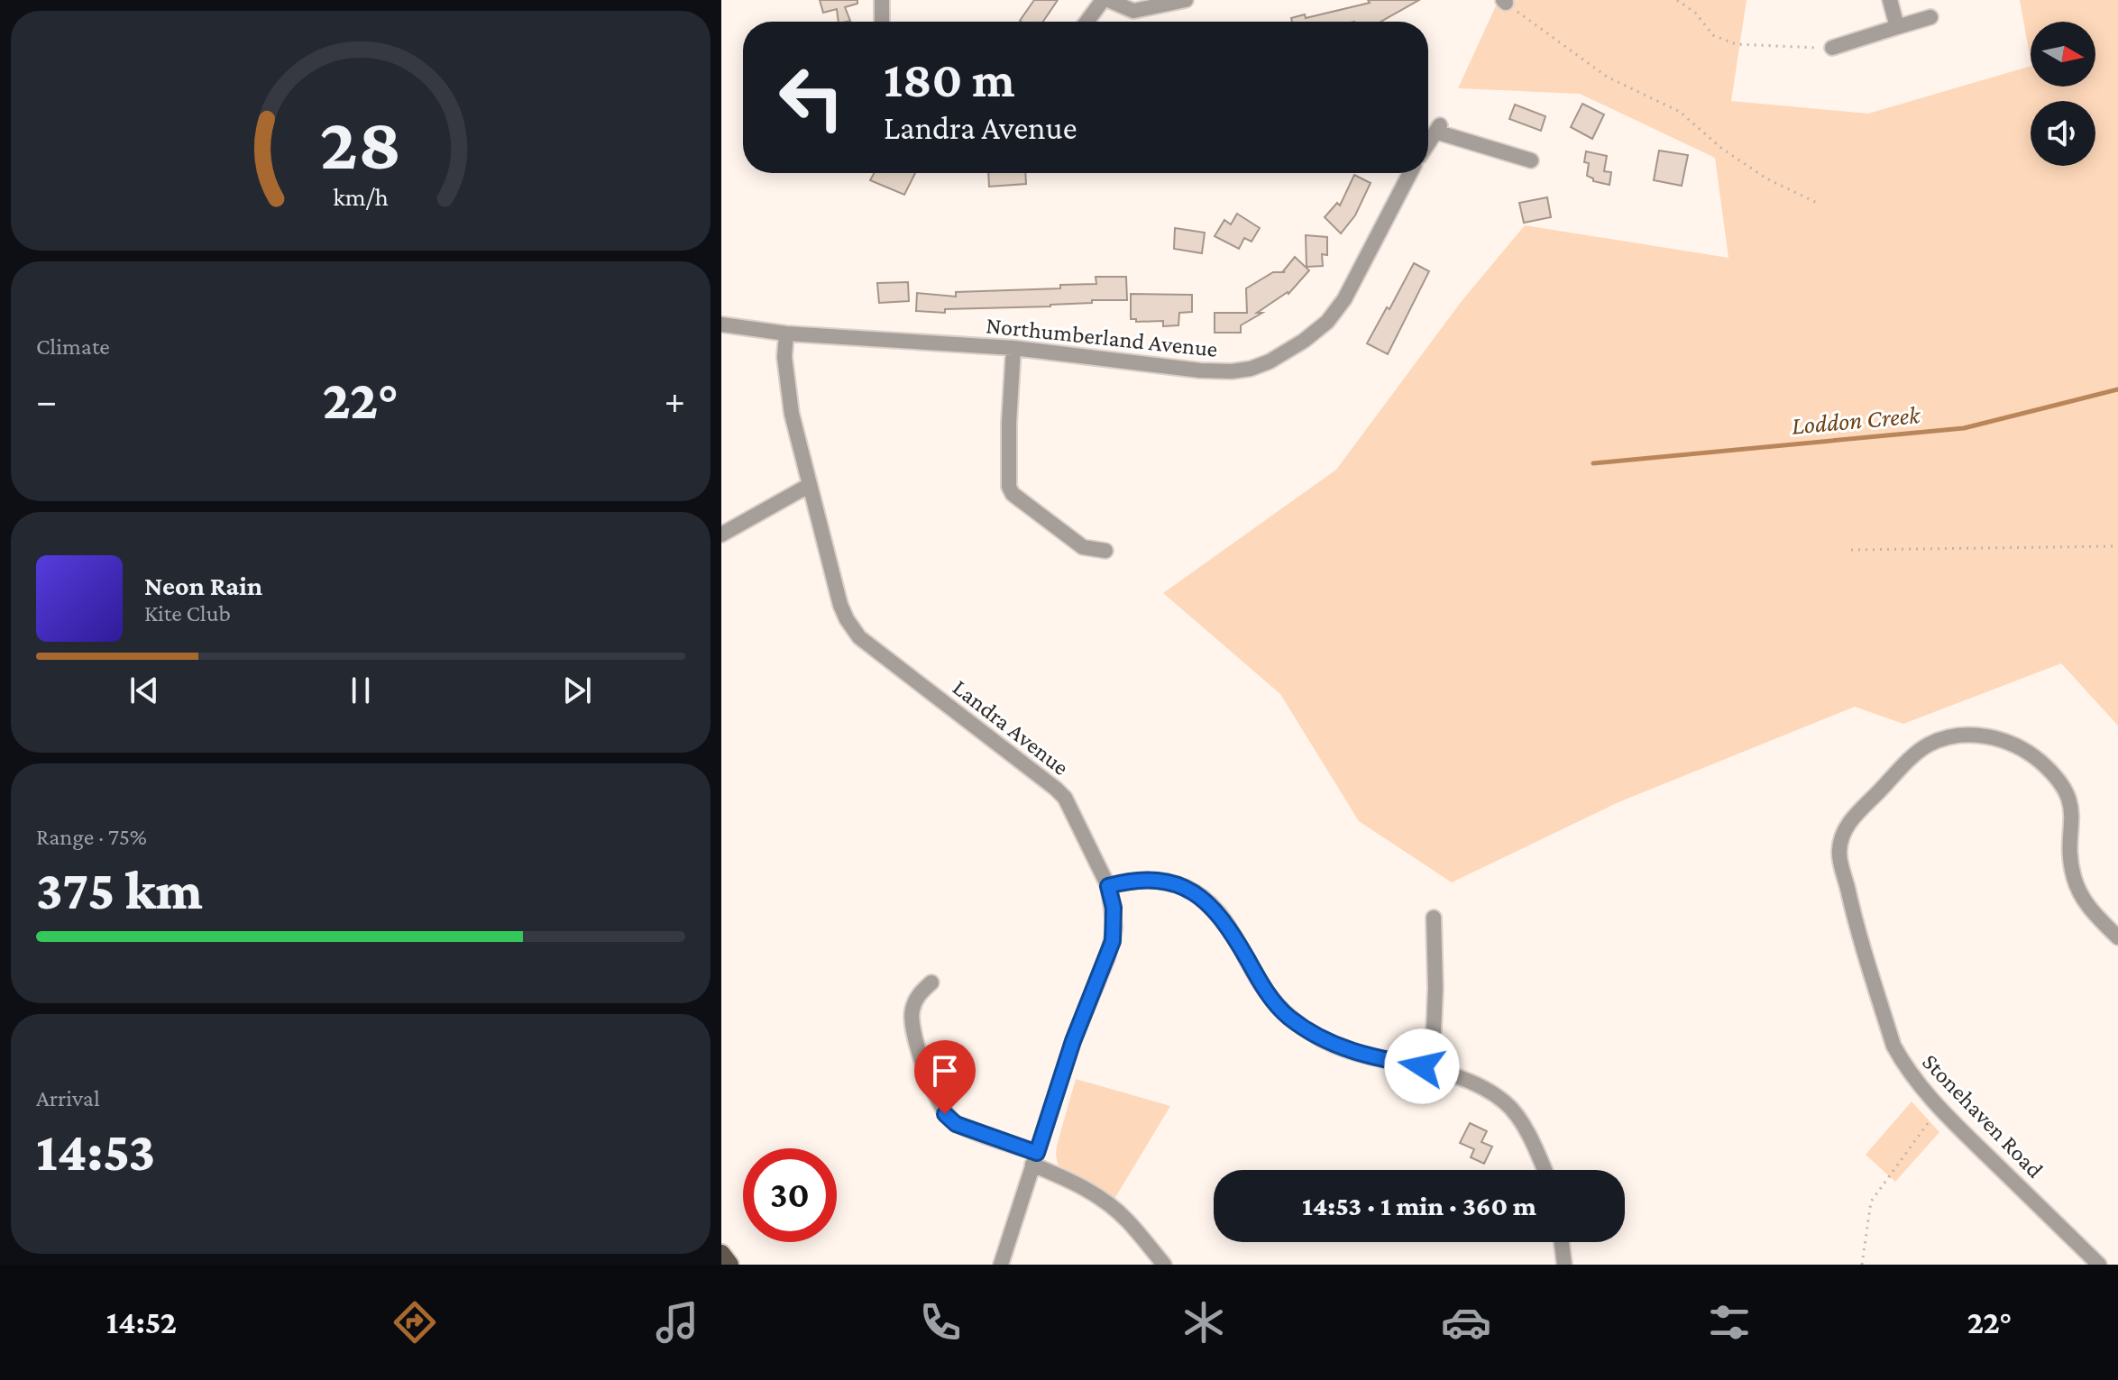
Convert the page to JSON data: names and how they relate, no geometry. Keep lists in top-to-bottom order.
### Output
{
  "streets": {
    "street": ["Northumberland Avenue", "Landra Avenue", "Stonehaven Road"]
  },
  "crossings": [
    ["Northumberland Avenue", "Landra Avenue"]
  ],
  "water": ["Loddon Creek"],
  "north": "right",
  "page": {
    "turn": ["180 m", "Landra Avenue"],
    "tile": [
      "Climate",
      ["Range · 75%", "375 km"],
      ["Arrival", "14:53"]
    ],
    "heat": ["−", "22°", "+"],
    "song": ["Neon Rain", "Kite Club"],
    "limit": "30",
    "trip": "14:53 · 1 min · 360 m",
    "tabs": ["14:52", "22°"],
    "gauge": ["28", "km/h"]
  }
}
